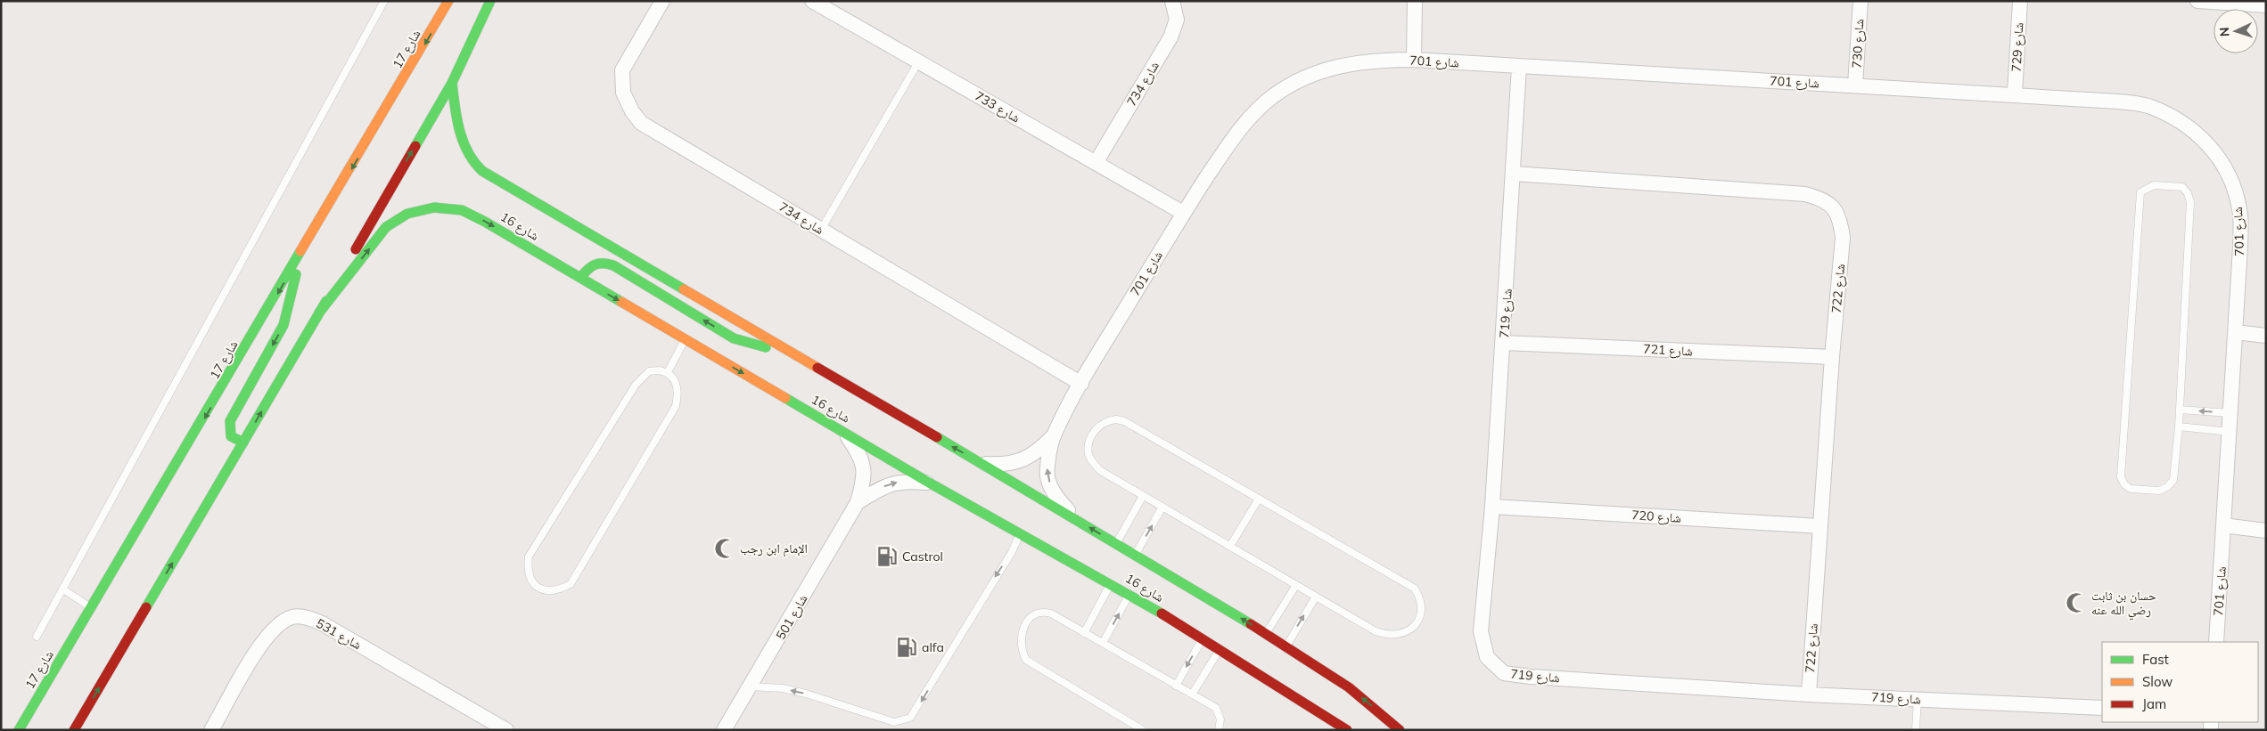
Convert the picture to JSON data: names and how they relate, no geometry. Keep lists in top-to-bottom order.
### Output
{
  "streets": {
    "street": [
      "شارع 730",
      "شارع 729",
      "شارع 17",
      "شارع 701",
      "شارع 734",
      "شارع 733",
      "شارع 16",
      "شارع 722",
      "شارع 719",
      "شارع 721",
      "شارع 720",
      "شارع 501",
      "شارع 531"
    ]
  },
  "crossings": [
    ["شارع 730", "شارع 701"],
    ["شارع 729", "شارع 701"],
    ["شارع 701", "شارع 734"],
    ["شارع 701", "شارع 733"],
    ["شارع 701", "شارع 16"],
    ["شارع 701", "شارع 719"],
    ["شارع 734", "شارع 733"],
    ["شارع 16", "شارع 501"],
    ["شارع 722", "شارع 719"],
    ["شارع 722", "شارع 721"],
    ["شارع 722", "شارع 720"],
    ["شارع 719", "شارع 721"],
    ["شارع 719", "شارع 720"]
  ],
  "places": {
    "mosque": ["الإمام ابن رجب", "حسان بن ثابت رضي الله عنه"],
    "fuel station": ["Castrol", "alfa"]
  },
  "legend": ["Fast", "Slow", "Jam"],
  "north": "left"
}
